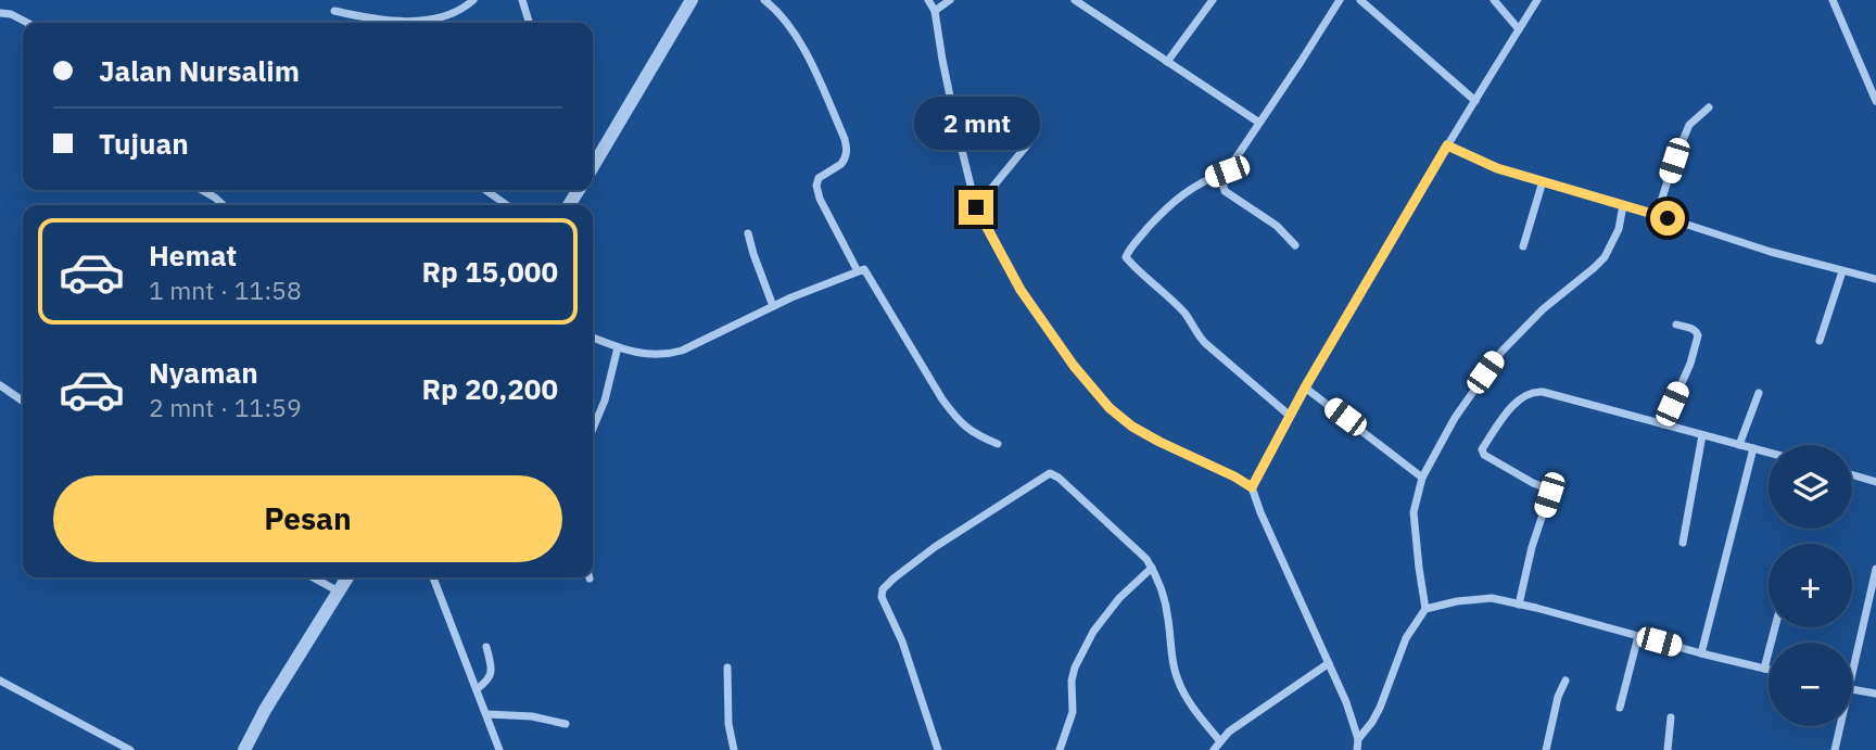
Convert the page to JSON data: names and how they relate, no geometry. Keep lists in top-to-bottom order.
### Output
{
  "page": {
    "banner": ["Jalan Nursalim", "Tujuan"],
    "bubble": "2 mnt",
    "list": [
      {
        "name": "Hemat",
        "note": "1 mnt · 11:58",
        "value": "Rp 15,000"
      },
      {
        "name": "Nyaman",
        "note": "2 mnt · 11:59",
        "value": "Rp 20,200"
      }
    ],
    "map_buttons": ["+", "−"],
    "buttons": "Pesan"
  }
}
